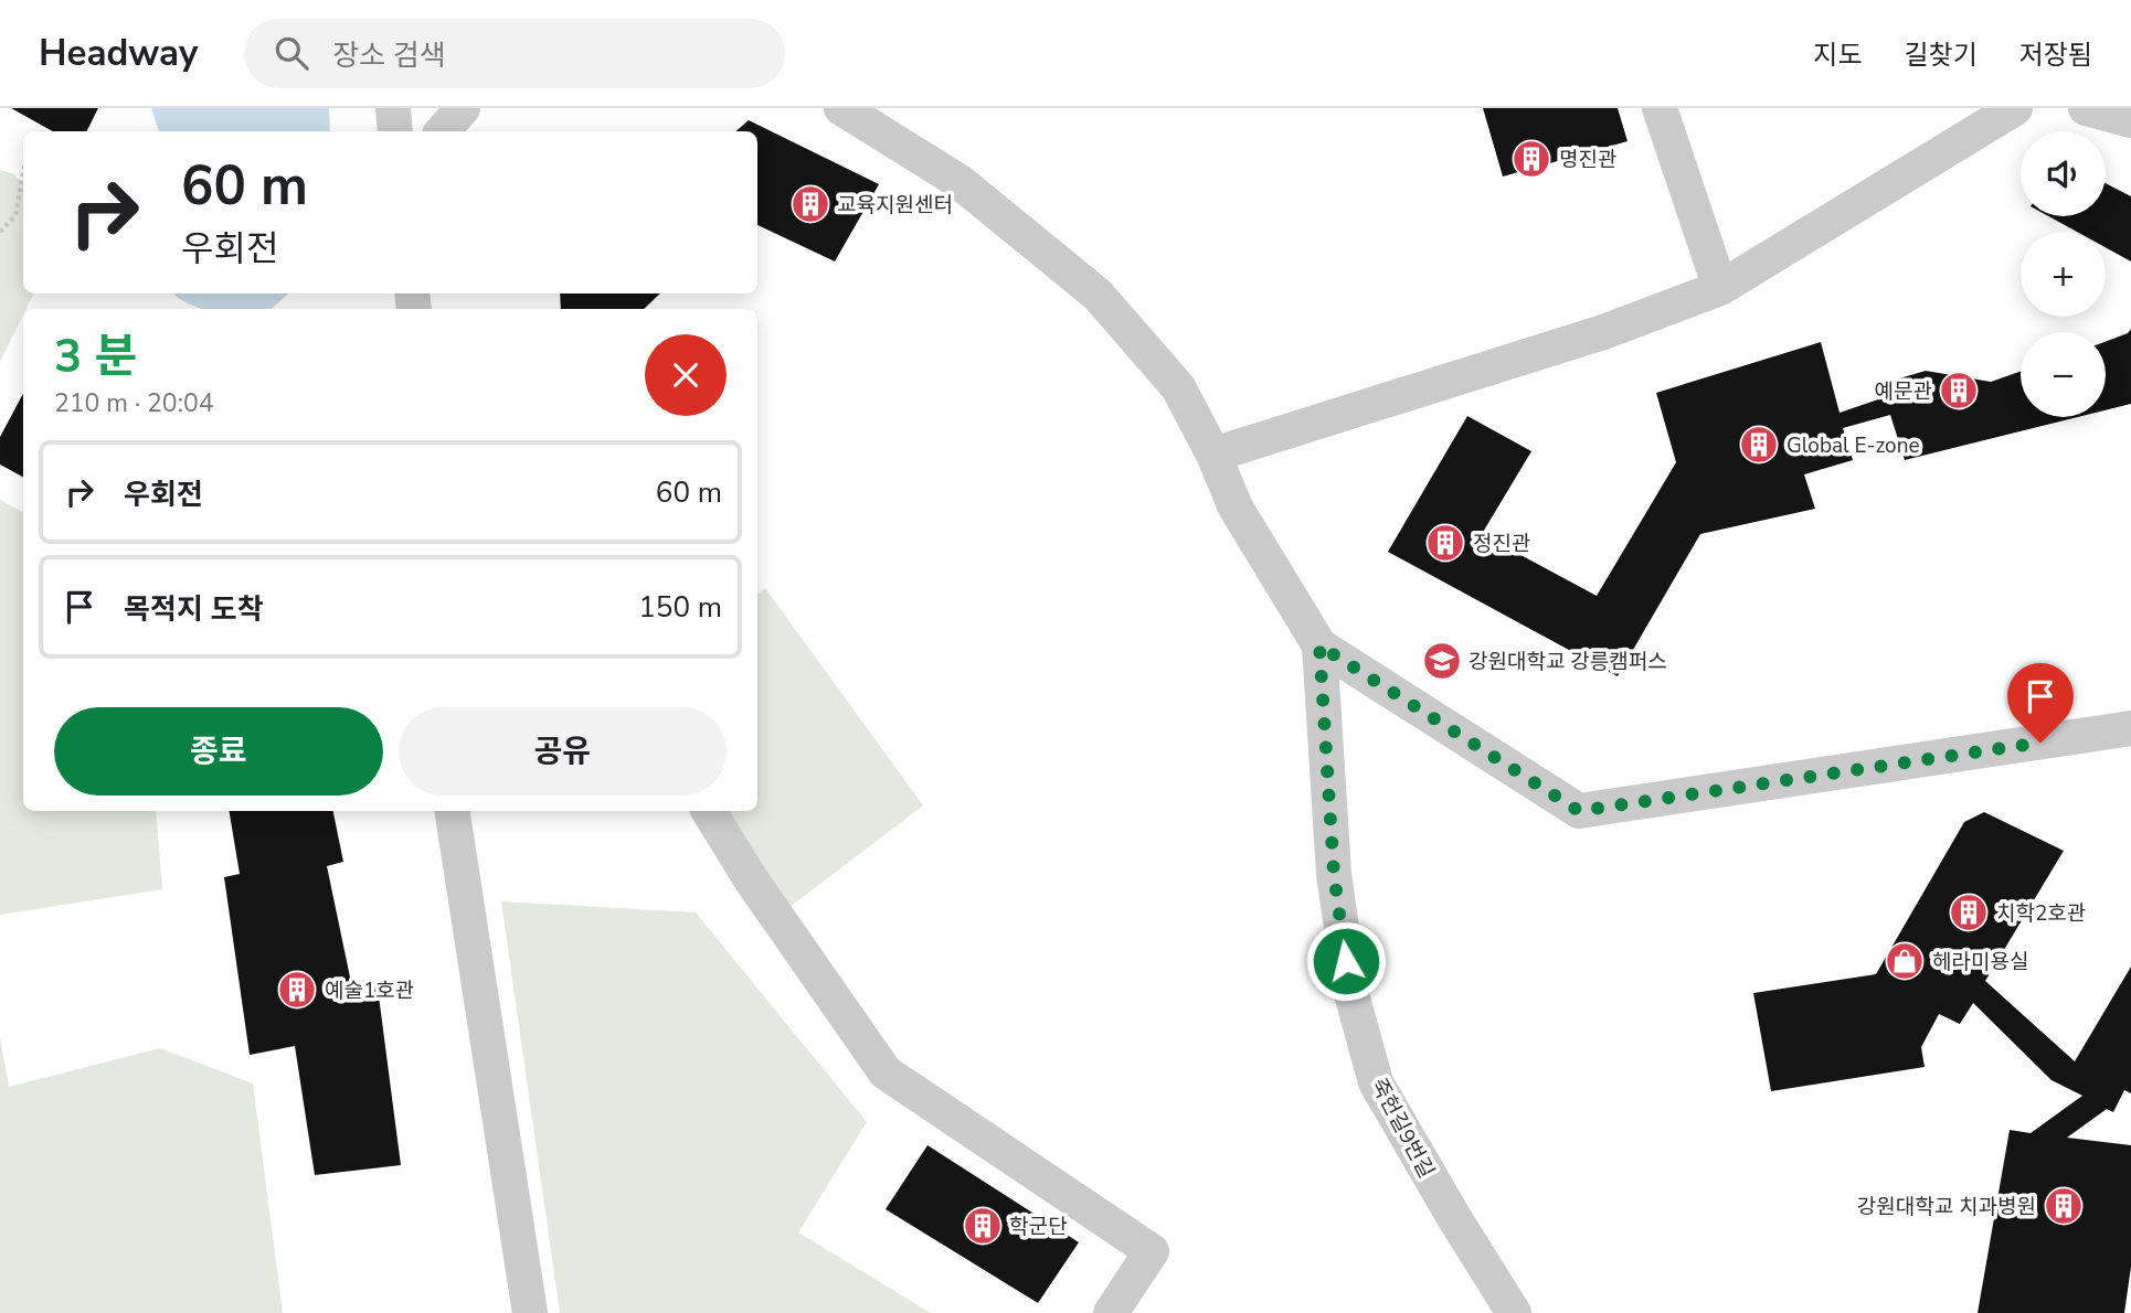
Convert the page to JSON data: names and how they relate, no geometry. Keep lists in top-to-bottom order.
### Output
{
  "streets": {
    "lane": ["죽헌길9번길"]
  },
  "places": {
    "building": [
      "명진관",
      "교육지원센터",
      "예문관",
      "Global E-zone",
      "정진관",
      "치학2호관",
      "예술1호관",
      "강원대학교 치과병원",
      "학군단"
    ],
    "school or university": ["강원대학교 강릉캠퍼스"],
    "shop": ["헤라미용실"]
  },
  "page": {
    "header": "Headway",
    "search": "장소 검색",
    "nav": ["지도", "길찾기", "저장됨"],
    "map_buttons": ["+", "−"],
    "turn": ["60 m", "우회전"],
    "heading": ["3 분", "210 m · 20:04"],
    "list": [
      {
        "name": "우회전",
        "value": "60 m"
      },
      {
        "name": "목적지 도착",
        "value": "150 m"
      }
    ],
    "buttons": ["종료", "공유"]
  }
}
